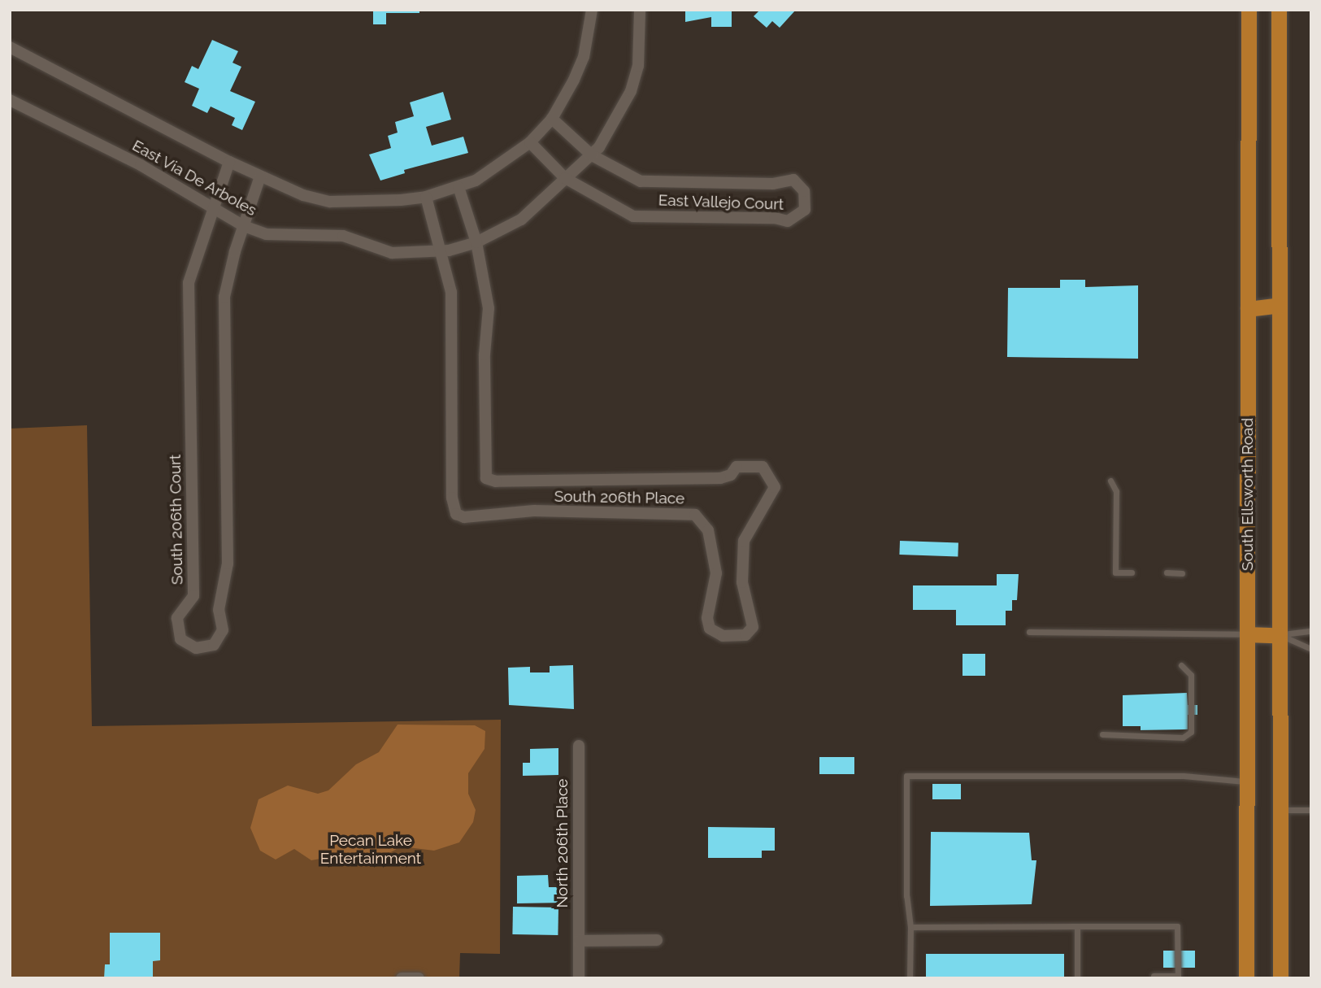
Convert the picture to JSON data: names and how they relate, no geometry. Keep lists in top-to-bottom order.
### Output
{
  "streets": {
    "main road": ["South Ellsworth Road"],
    "street": [
      "East Via De Arboles",
      "East Vallejo Court",
      "South 206th Place",
      "South 206th Court",
      "North 206th Place"
    ]
  },
  "crossings": [
    ["East Via De Arboles", "East Vallejo Court"],
    ["East Via De Arboles", "South 206th Place"],
    ["East Via De Arboles", "South 206th Court"]
  ],
  "parks": ["Pecan Lake Entertainment"]
}
